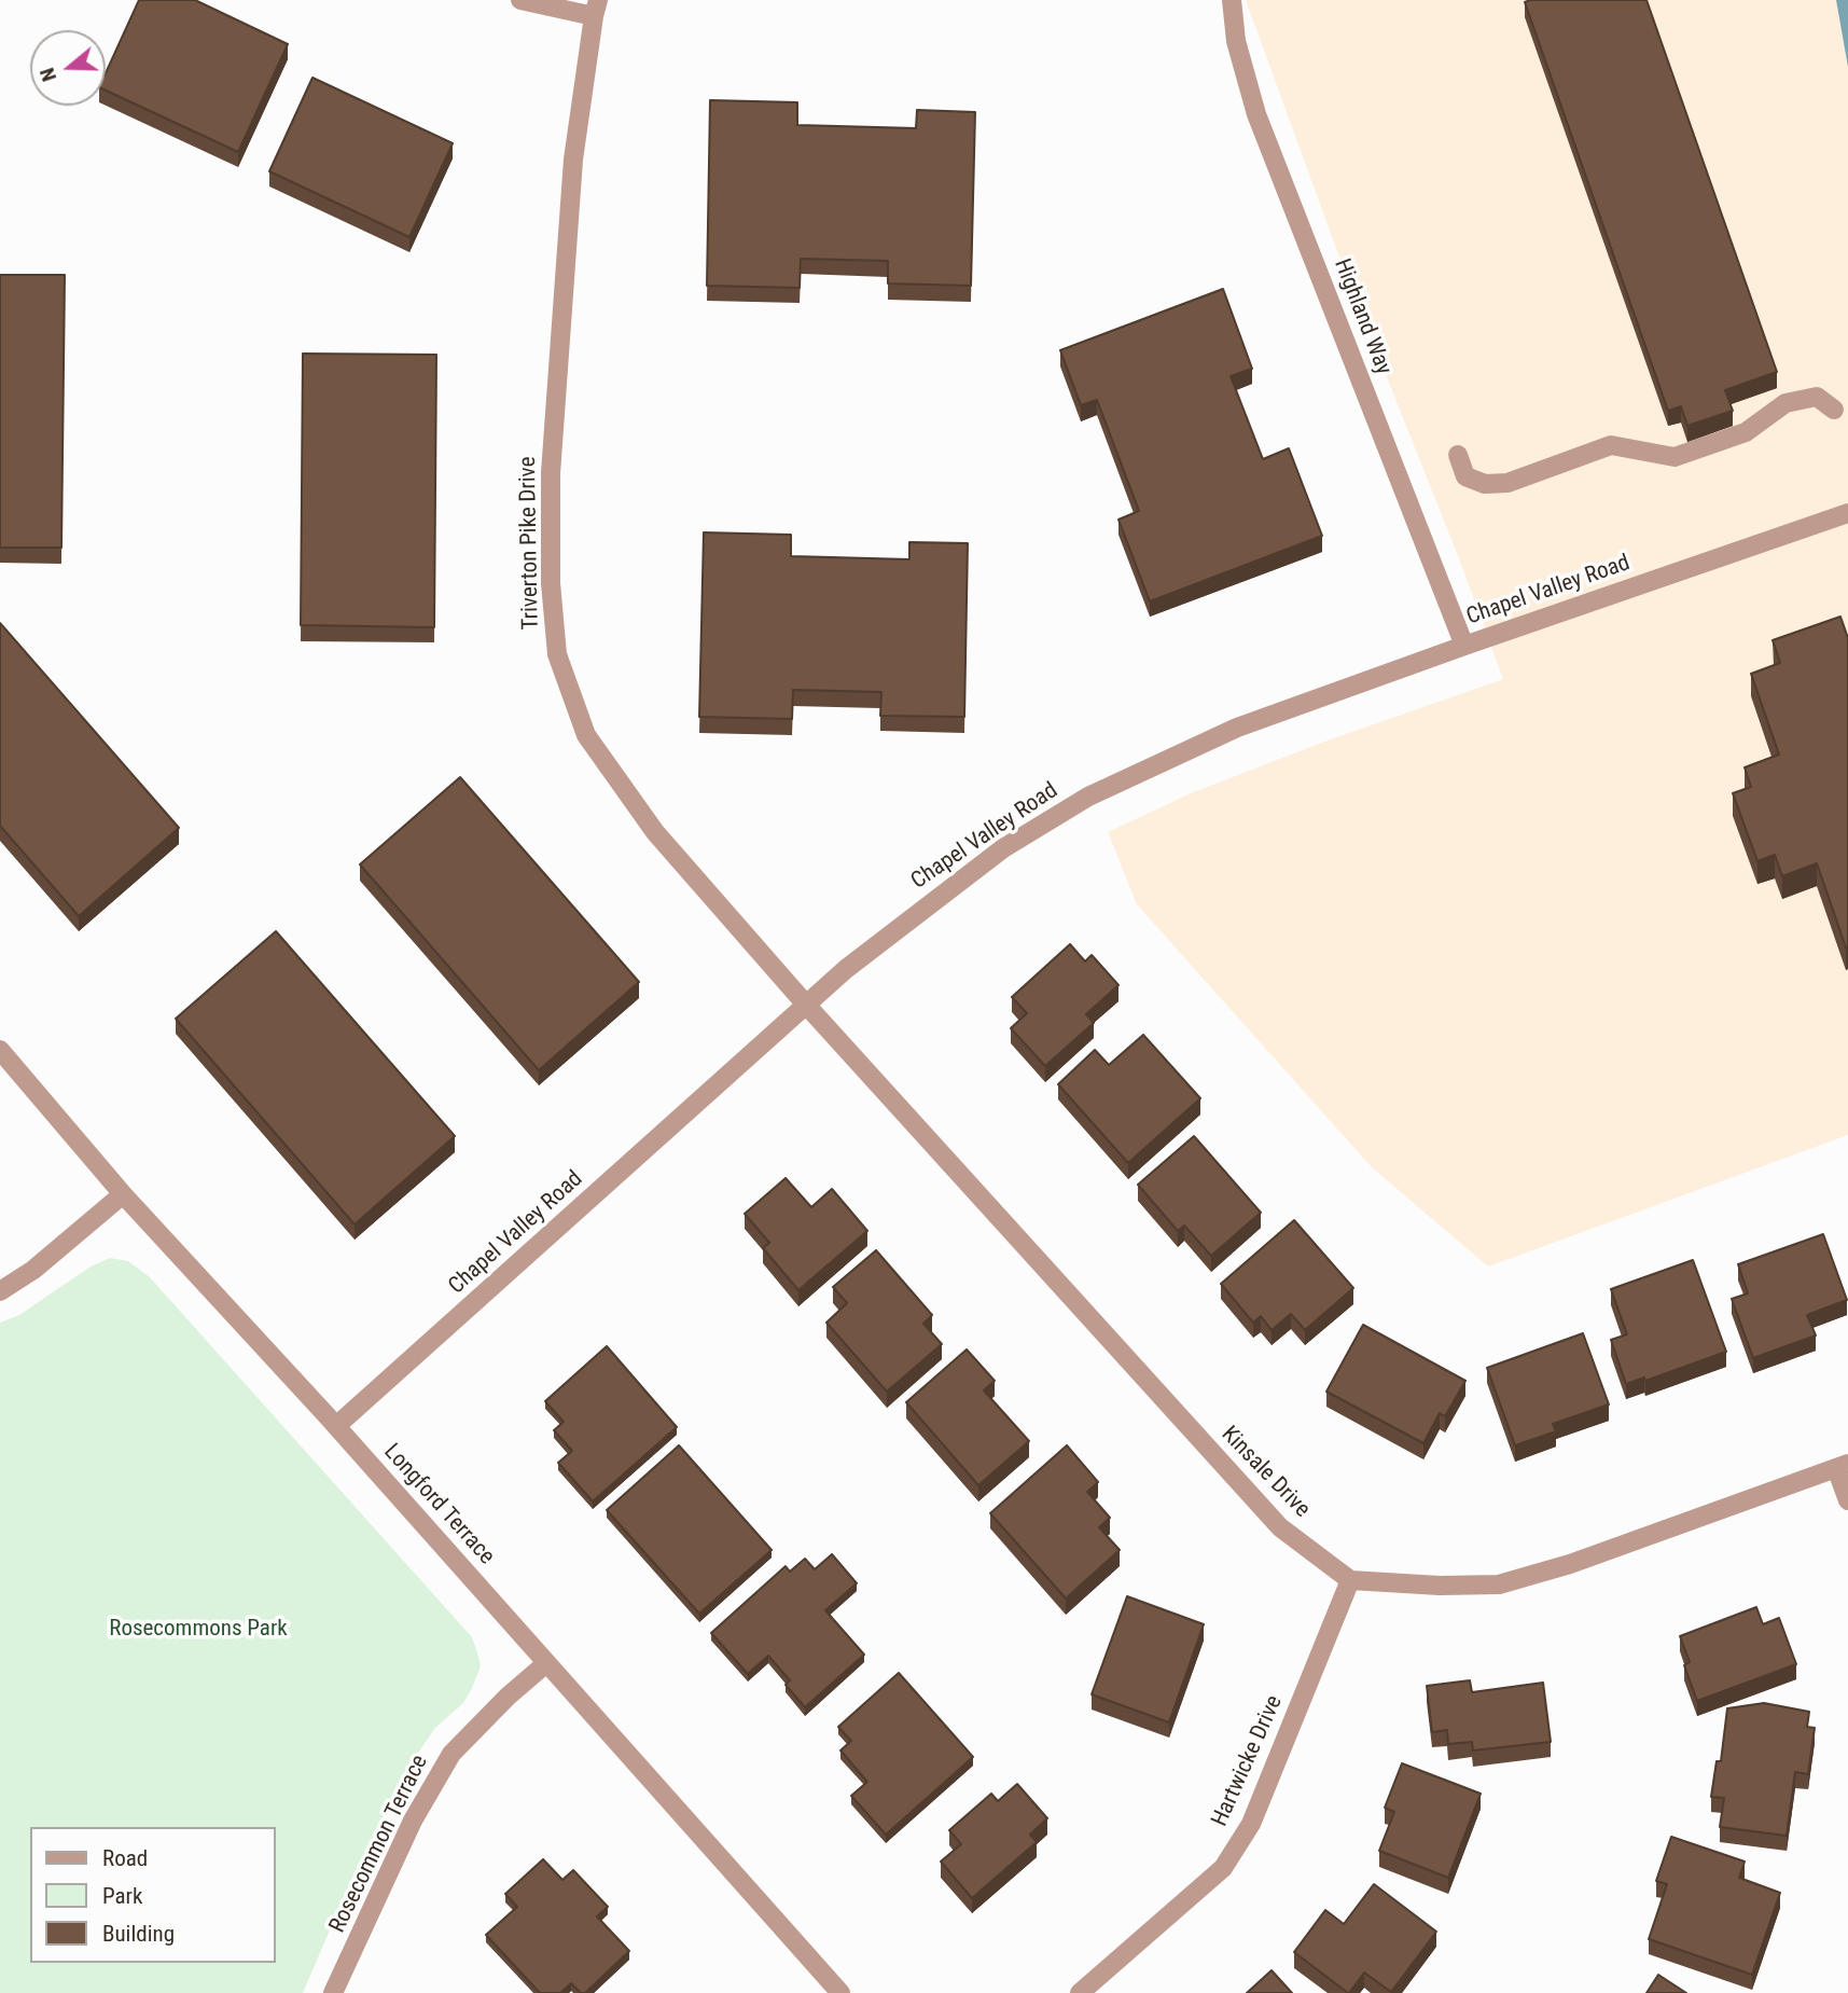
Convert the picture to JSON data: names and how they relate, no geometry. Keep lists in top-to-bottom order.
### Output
{
  "streets": {
    "street": [
      "Highland Way",
      "Triverton Pike Drive",
      "Chapel Valley Road",
      "Kinsale Drive",
      "Longford Terrace",
      "Hartwicke Drive",
      "Rosecommon Terrace"
    ]
  },
  "crossings": [
    ["Highland Way", "Chapel Valley Road"],
    ["Triverton Pike Drive", "Chapel Valley Road"],
    ["Triverton Pike Drive", "Kinsale Drive"],
    ["Chapel Valley Road", "Kinsale Drive"],
    ["Chapel Valley Road", "Longford Terrace"],
    ["Kinsale Drive", "Hartwicke Drive"],
    ["Longford Terrace", "Rosecommon Terrace"]
  ],
  "parks": ["Rosecommons Park"],
  "legend": ["Road", "Park", "Building"],
  "north": "left"
}
